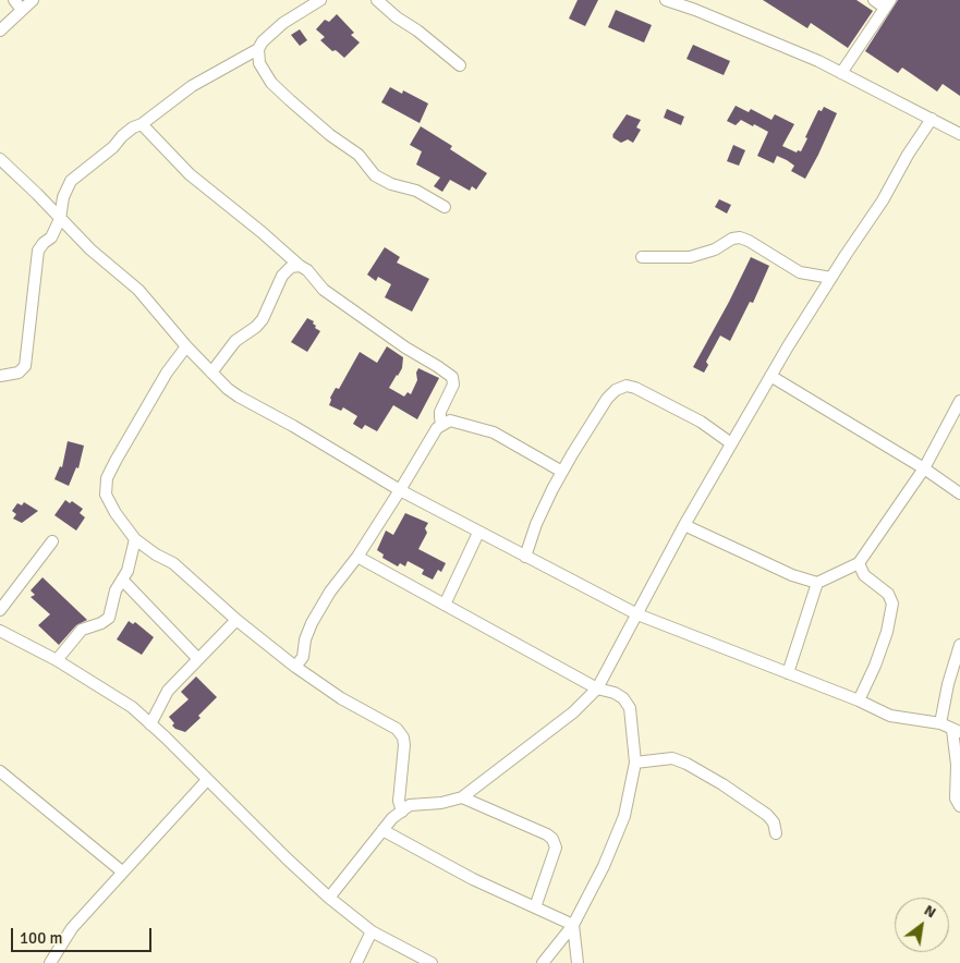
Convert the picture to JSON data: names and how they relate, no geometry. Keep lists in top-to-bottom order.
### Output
{
  "scale_bar": "100 m",
  "north": "top right"
}
